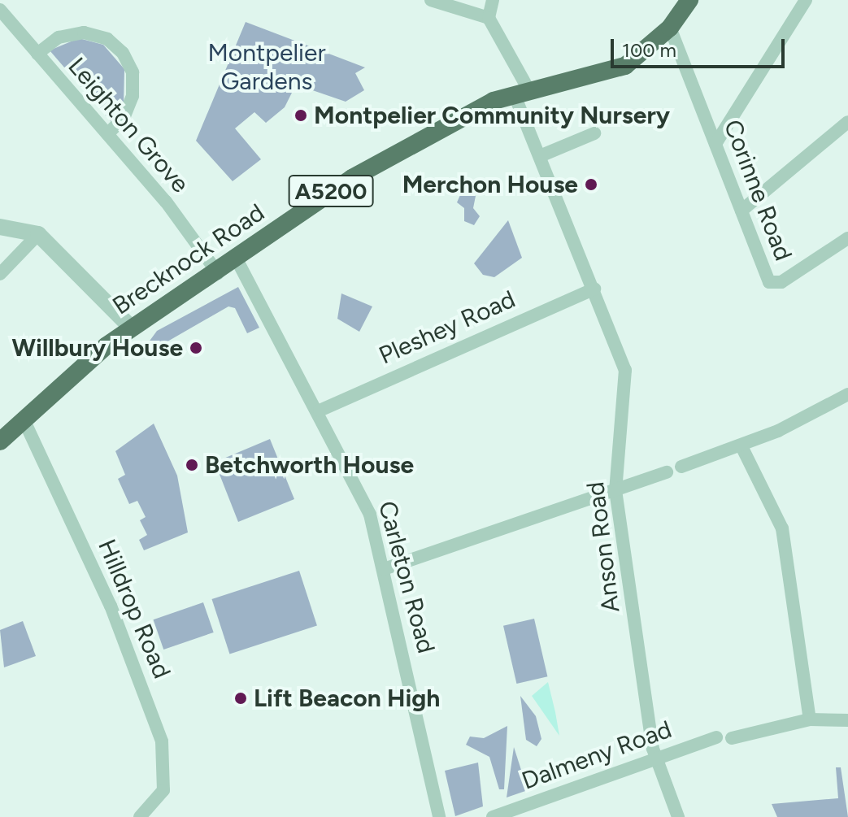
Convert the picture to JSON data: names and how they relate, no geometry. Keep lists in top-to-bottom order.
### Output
{
  "streets": {
    "main road": ["A5200", "Brecknock Road"],
    "street": [
      "Leighton Grove",
      "Corinne Road",
      "Pleshey Road",
      "Anson Road",
      "Carleton Road",
      "Hilldrop Road",
      "Dalmeny Road"
    ]
  },
  "crossings": [
    ["Leighton Grove", "Brecknock Road"],
    ["Corinne Road", "Brecknock Road"],
    ["Brecknock Road", "Anson Road"],
    ["Brecknock Road", "Carleton Road"],
    ["Brecknock Road", "Hilldrop Road"],
    ["Pleshey Road", "Anson Road"],
    ["Pleshey Road", "Carleton Road"],
    ["Anson Road", "Dalmeny Road"]
  ],
  "parks": ["Montpelier Gardens"],
  "places": [
    "Montpelier Community Nursery",
    "Merchon House",
    "Willbury House",
    "Betchworth House",
    "Lift Beacon High"
  ],
  "scale_bar": "100 m"
}
